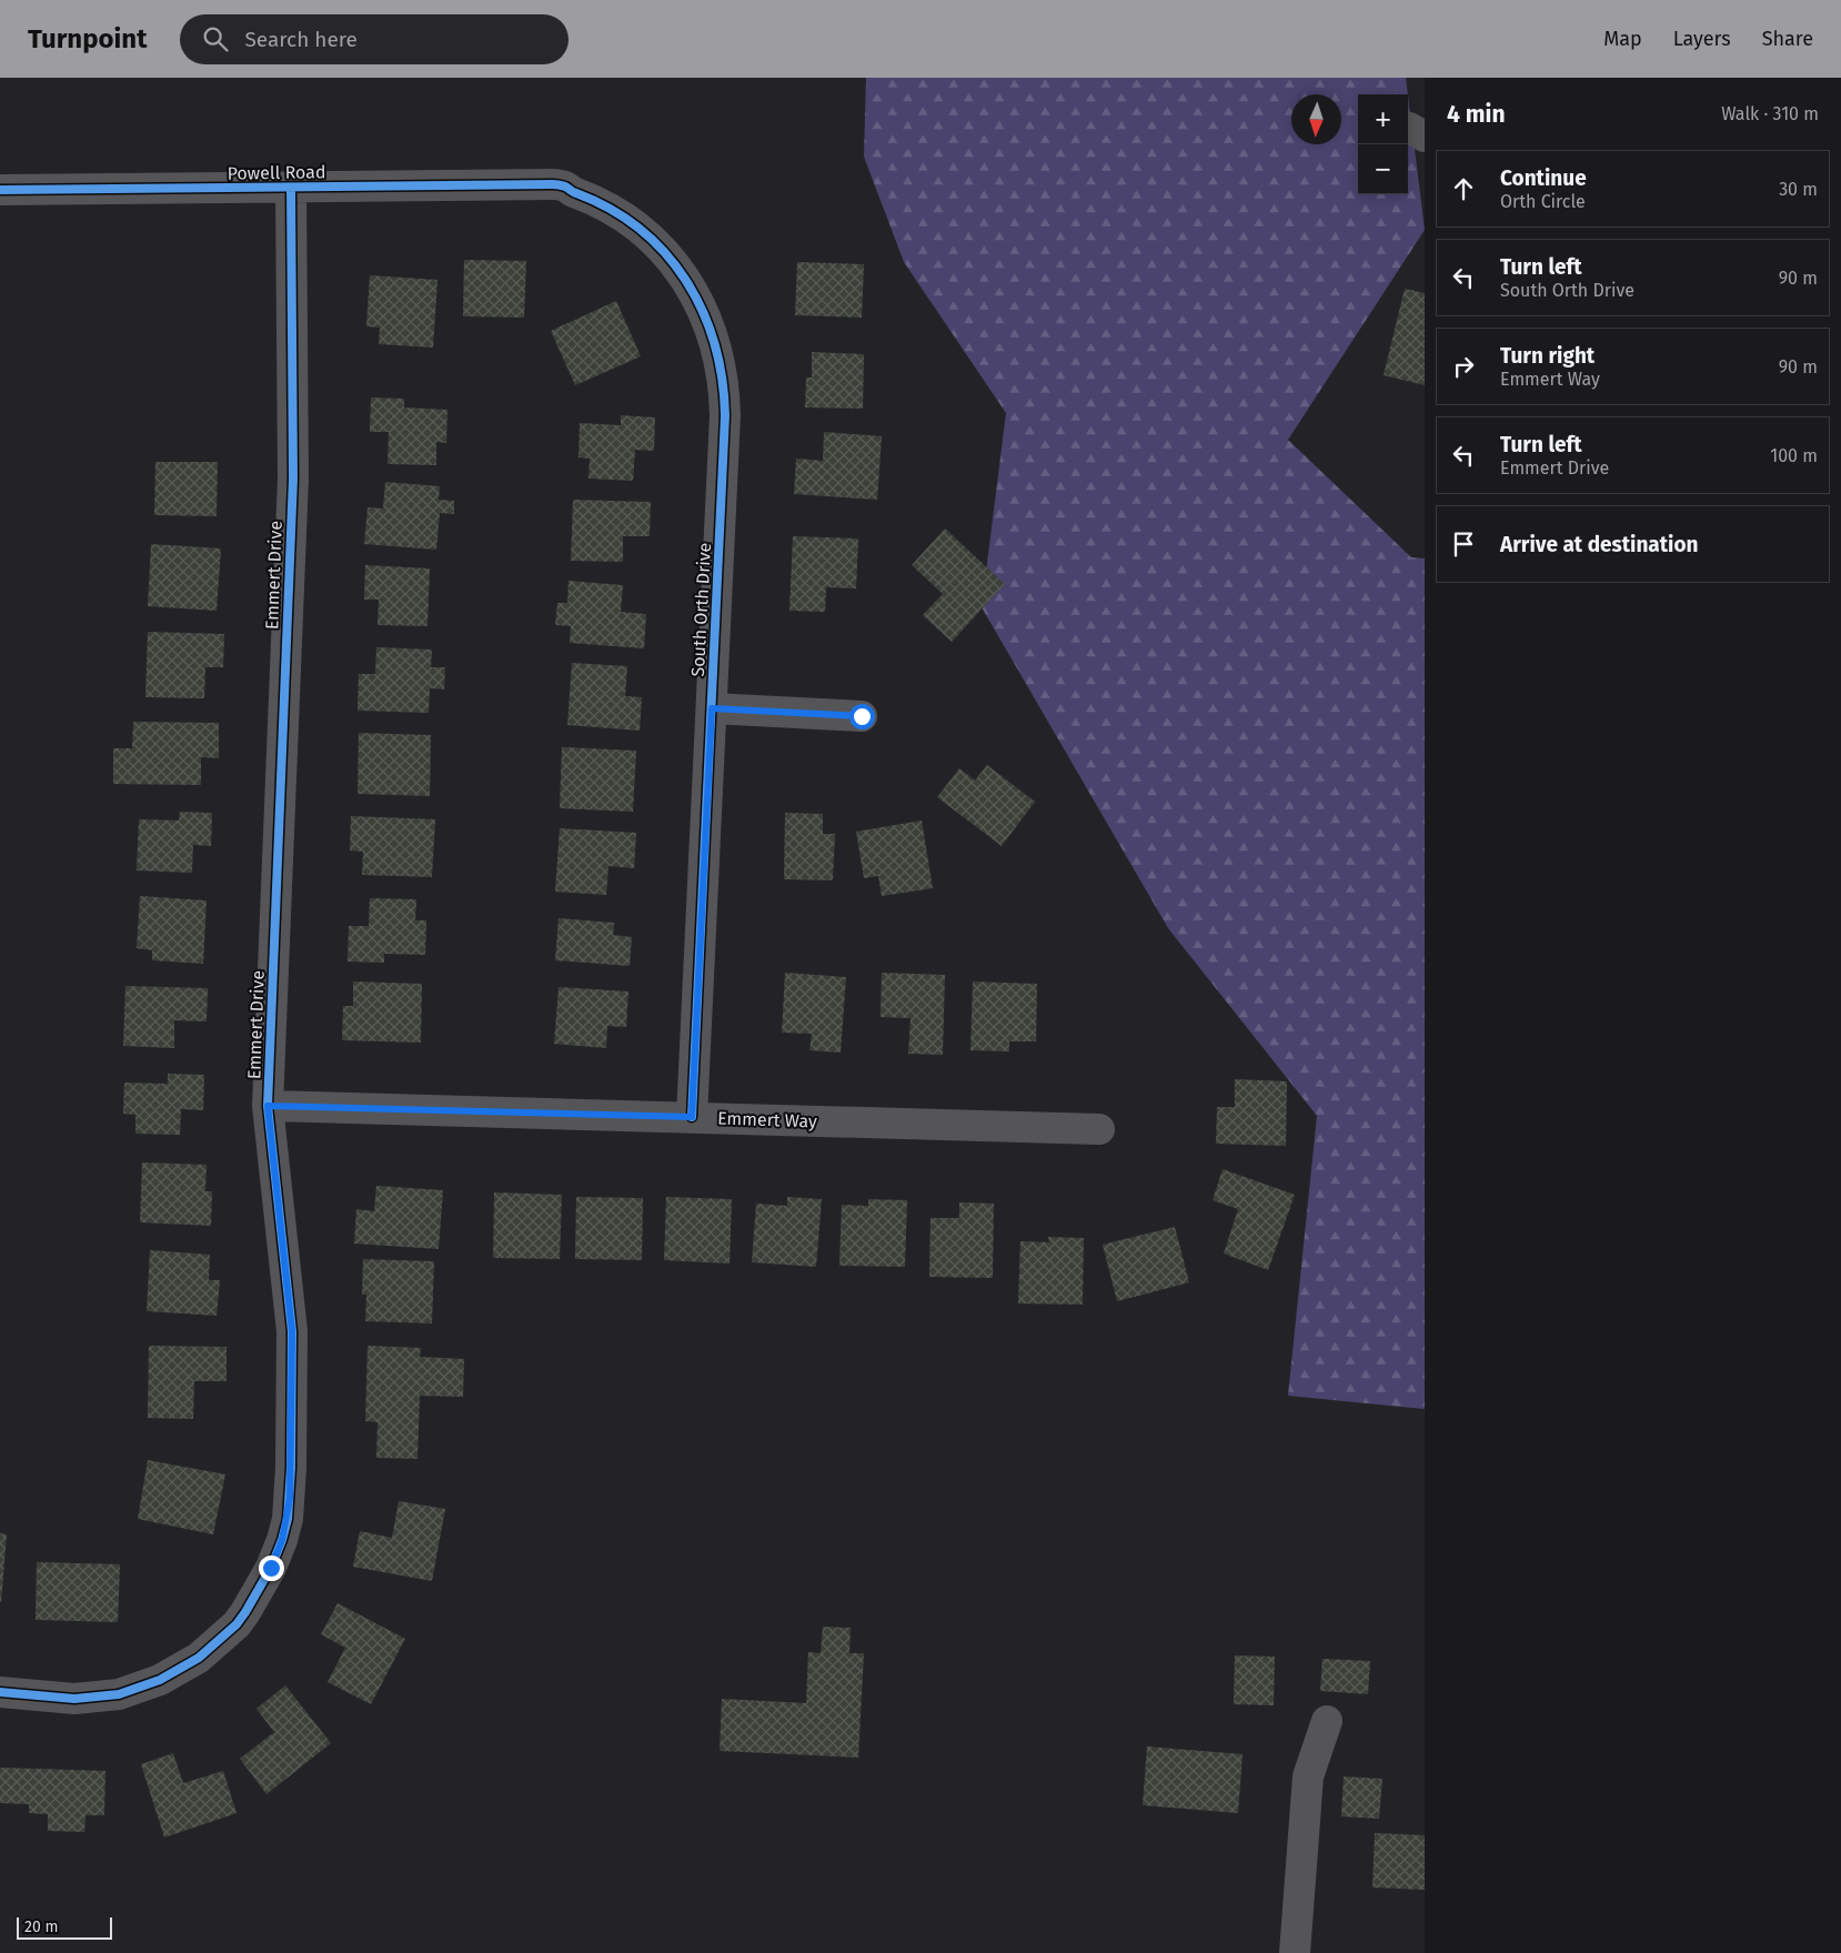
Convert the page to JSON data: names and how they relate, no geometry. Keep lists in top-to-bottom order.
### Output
{
  "streets": {
    "street": [
      "Powell Road",
      "Emmert Drive",
      "South Orth Drive",
      "Emmert Way"
    ]
  },
  "crossings": [
    ["Powell Road", "Emmert Drive"],
    ["Powell Road", "South Orth Drive"],
    ["Emmert Drive", "Emmert Way"],
    ["South Orth Drive", "Emmert Way"]
  ],
  "scale_bar": "20 m",
  "north": "bottom",
  "page": {
    "header": "Turnpoint",
    "search": "Search here",
    "nav": ["Map", "Layers", "Share"],
    "heading": ["4 min", "Walk · 310 m"],
    "map_buttons": ["+", "−"],
    "list": [
      ["Continue", "Orth Circle", "30 m"],
      ["Turn left", "South Orth Drive", "90 m"],
      ["Turn right", "Emmert Way", "90 m"],
      ["Turn left", "Emmert Drive", "100 m"],
      "Arrive at destination"
    ],
    "scale": "20 m"
  }
}
